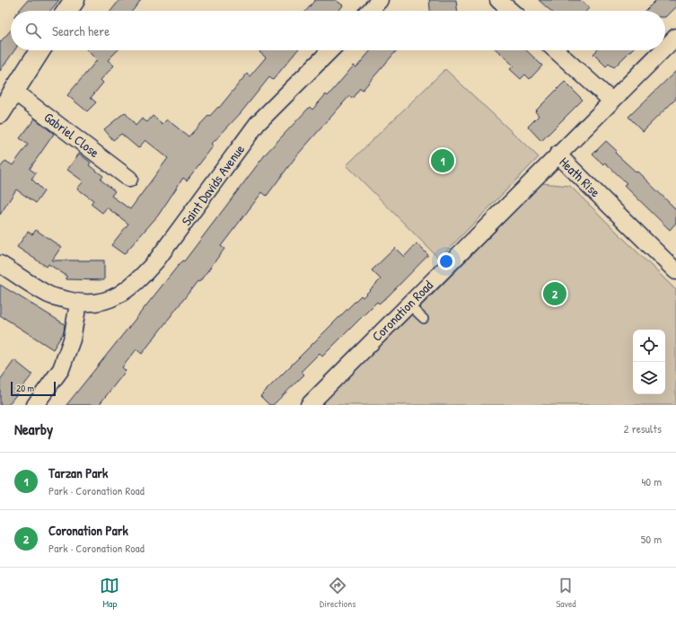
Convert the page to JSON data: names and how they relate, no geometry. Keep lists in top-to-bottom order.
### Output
{
  "streets": {
    "street": [
      "Gabriel Close",
      "Heath Rise",
      "Saint Davids Avenue",
      "Coronation Road"
    ]
  },
  "crossings": [
    ["Heath Rise", "Coronation Road"]
  ],
  "scale_bar": "20 m",
  "page": {
    "search": "Search here",
    "pins": ["1", "2"],
    "scale": "20 m",
    "heading": ["Nearby", "2 results"],
    "list": [
      {
        "mark": "1",
        "name": "Tarzan Park",
        "note": "Park · Coronation Road",
        "value": "40 m"
      },
      {
        "mark": "2",
        "name": "Coronation Park",
        "note": "Park · Coronation Road",
        "value": "50 m"
      }
    ],
    "nav": ["Map", "Directions", "Saved"]
  }
}
